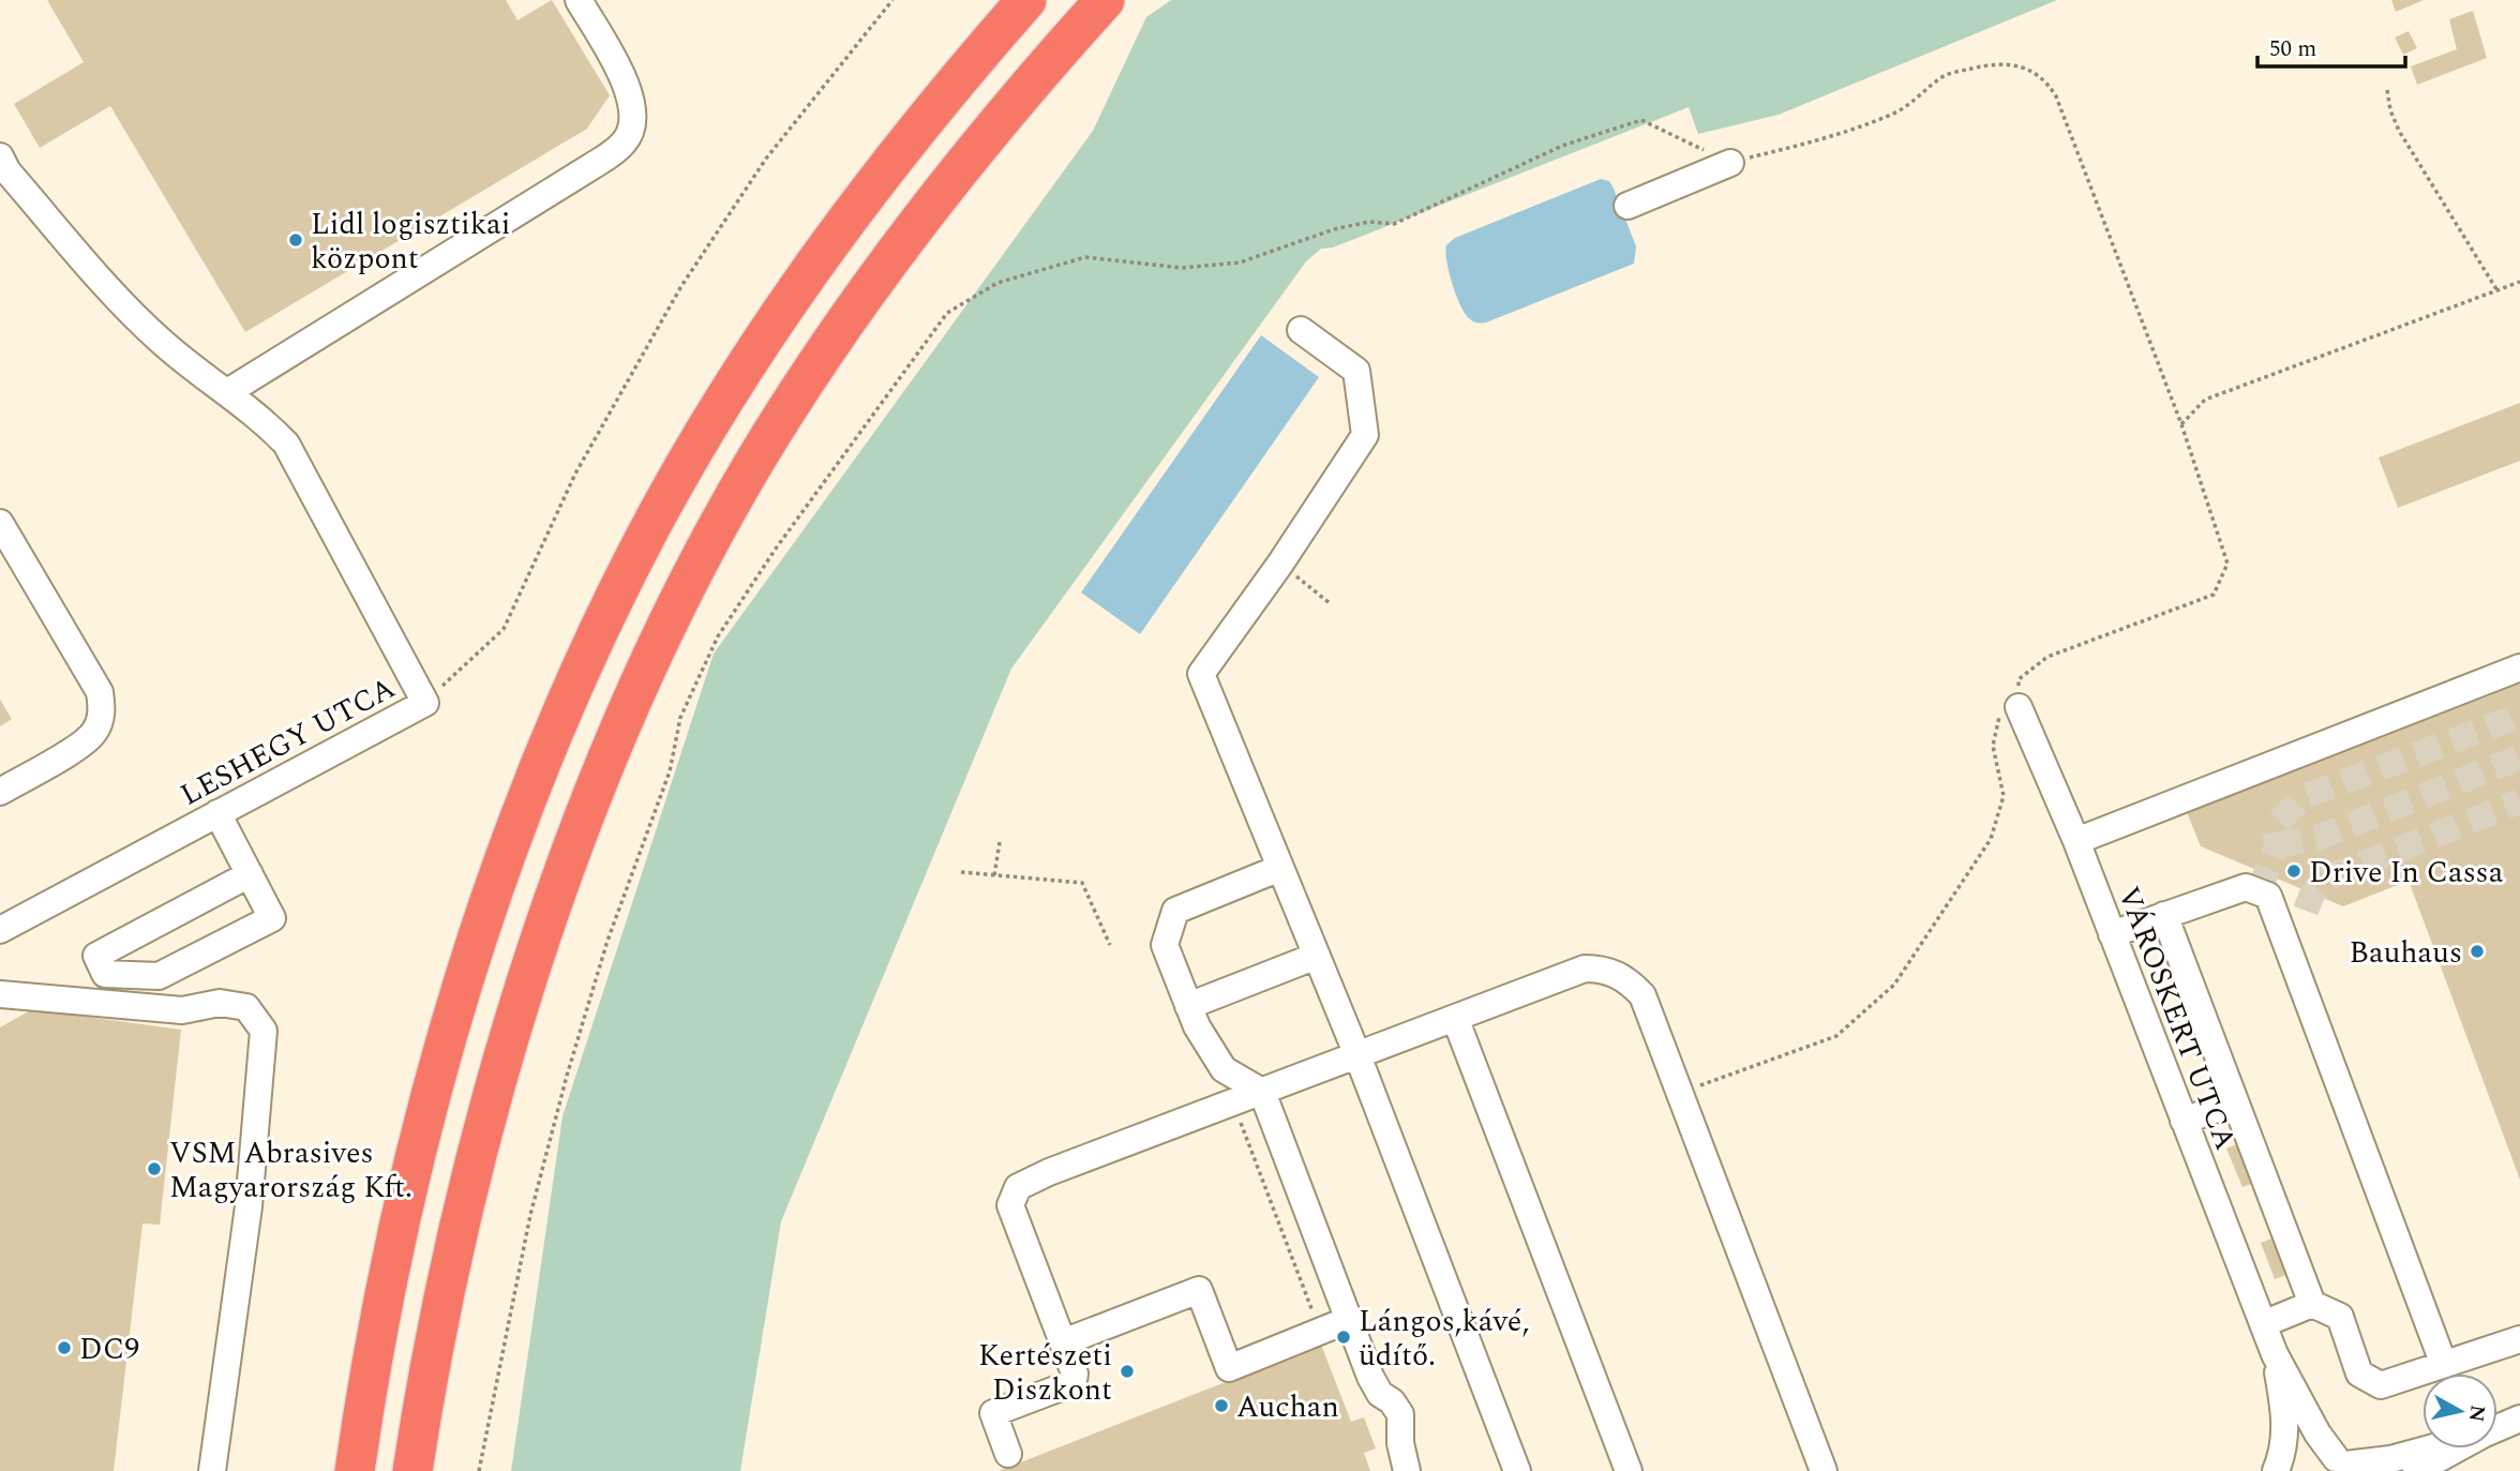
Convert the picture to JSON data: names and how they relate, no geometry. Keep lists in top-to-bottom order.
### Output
{
  "streets": {
    "street": ["LESHEGY UTCA", "VÁROSKERT UTCA"]
  },
  "places": [
    "Lidl logisztikai központ",
    "Drive In Cassa",
    "Bauhaus",
    "VSM Abrasives Magyarország Kft.",
    "Lángos,kávé, üdítő.",
    "DC9",
    "Kertészeti Diszkont",
    "Auchan"
  ],
  "scale_bar": "50 m",
  "north": "right"
}
